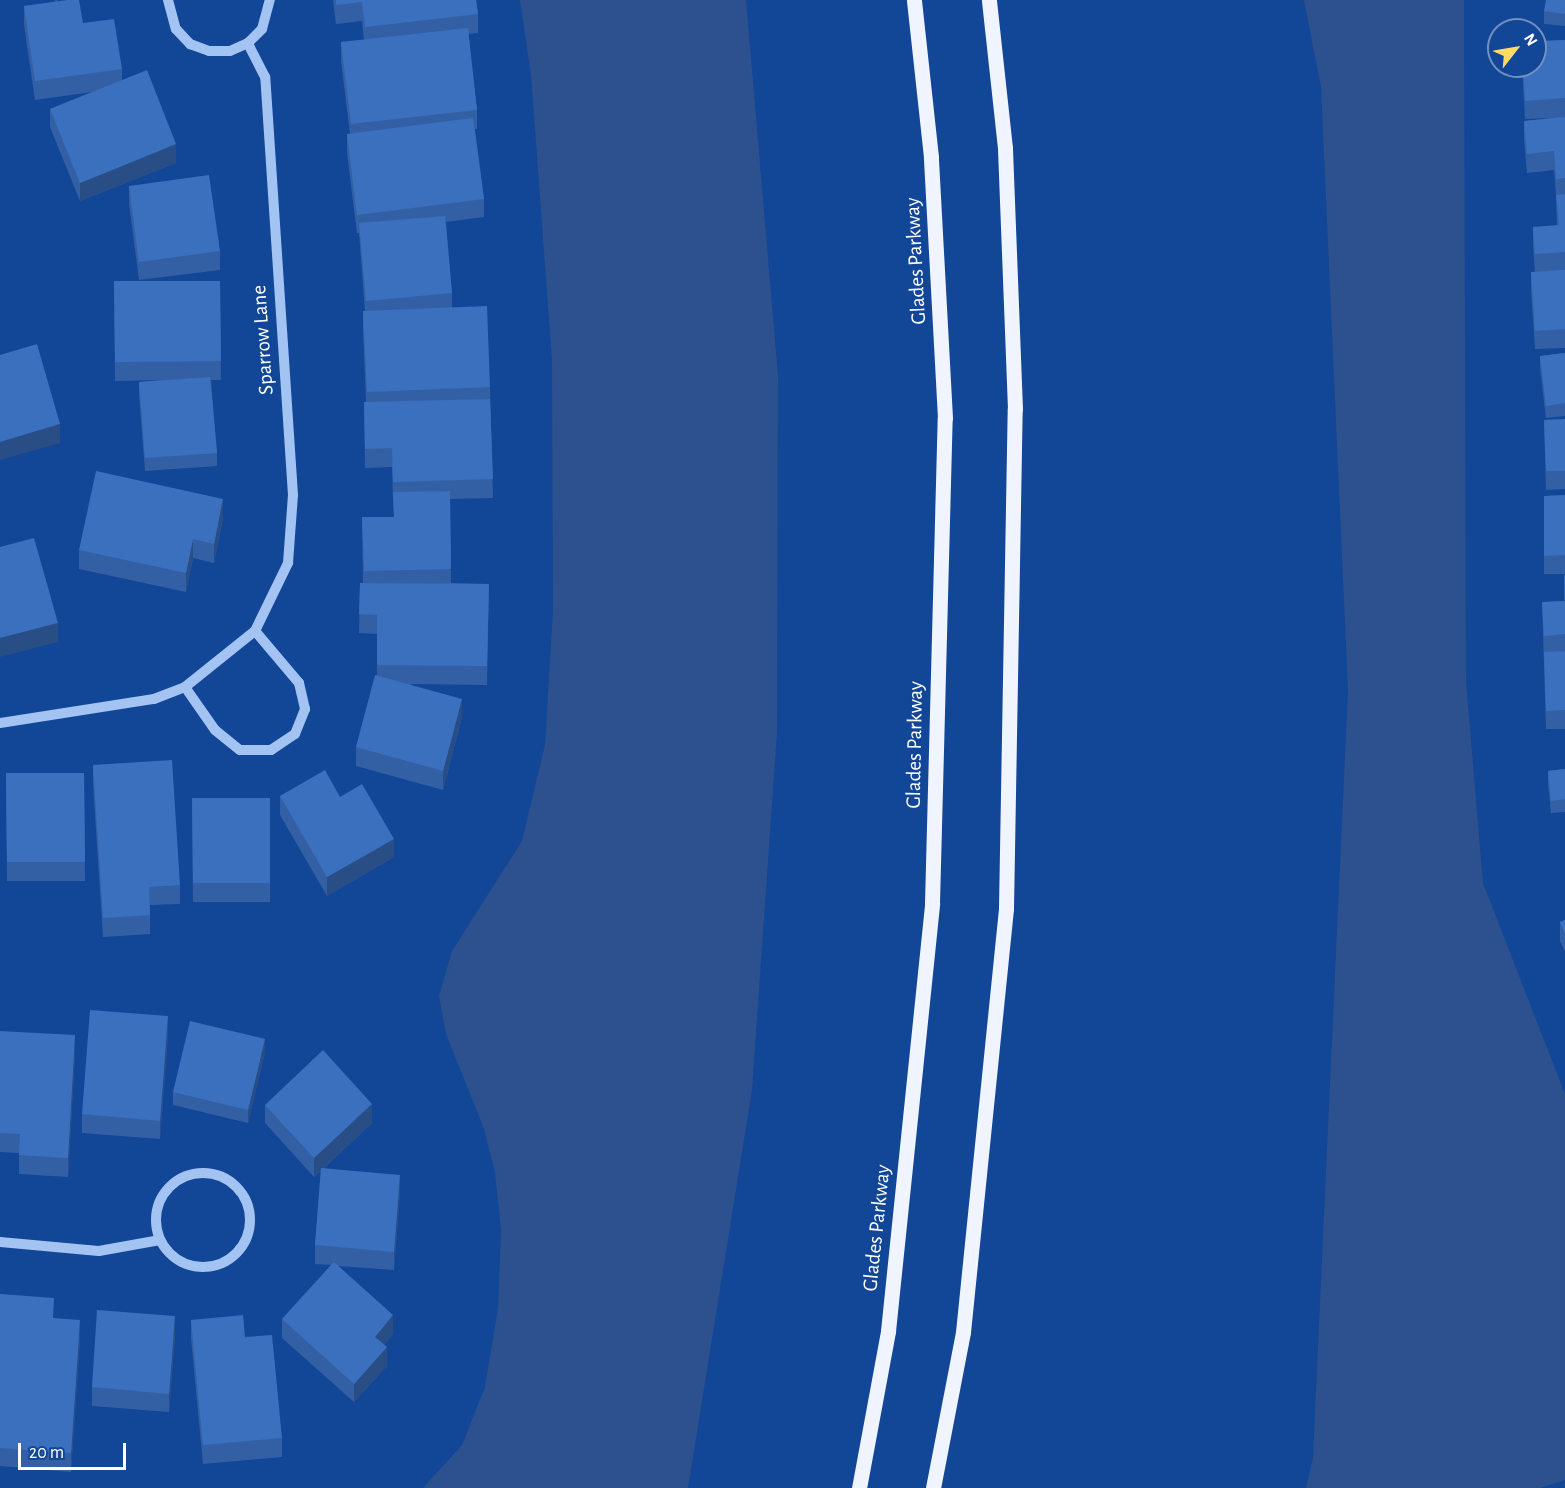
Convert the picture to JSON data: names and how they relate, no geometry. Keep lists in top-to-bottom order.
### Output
{
  "streets": {
    "main road": ["Glades Parkway"],
    "street": ["Sparrow Lane"]
  },
  "scale_bar": "20 m",
  "north": "top right"
}
